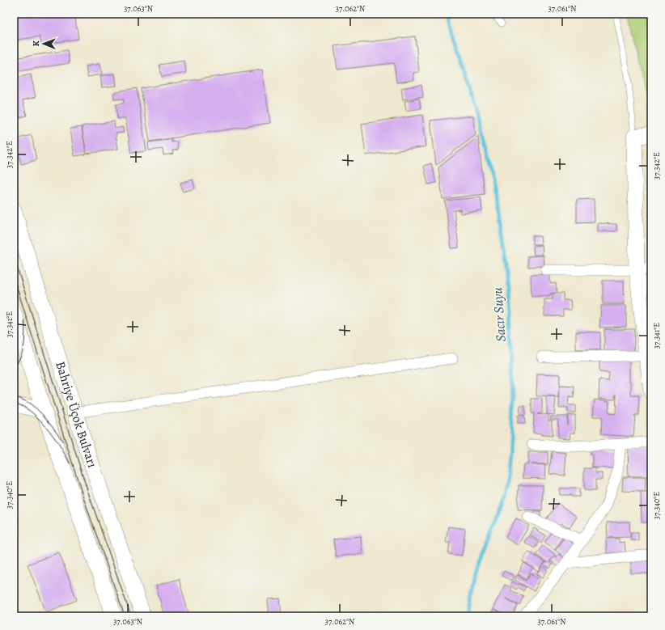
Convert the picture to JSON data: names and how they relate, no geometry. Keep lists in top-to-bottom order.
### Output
{
  "streets": {
    "main road": ["Bahriye Üçok Bulvarı"]
  },
  "water": ["Sacır Suyu"],
  "north": "left",
  "coordinates": [
    "37.063°N",
    "37.062°N",
    "37.061°N",
    "37.342°E",
    "37.341°E",
    "37.340°E"
  ]
}
